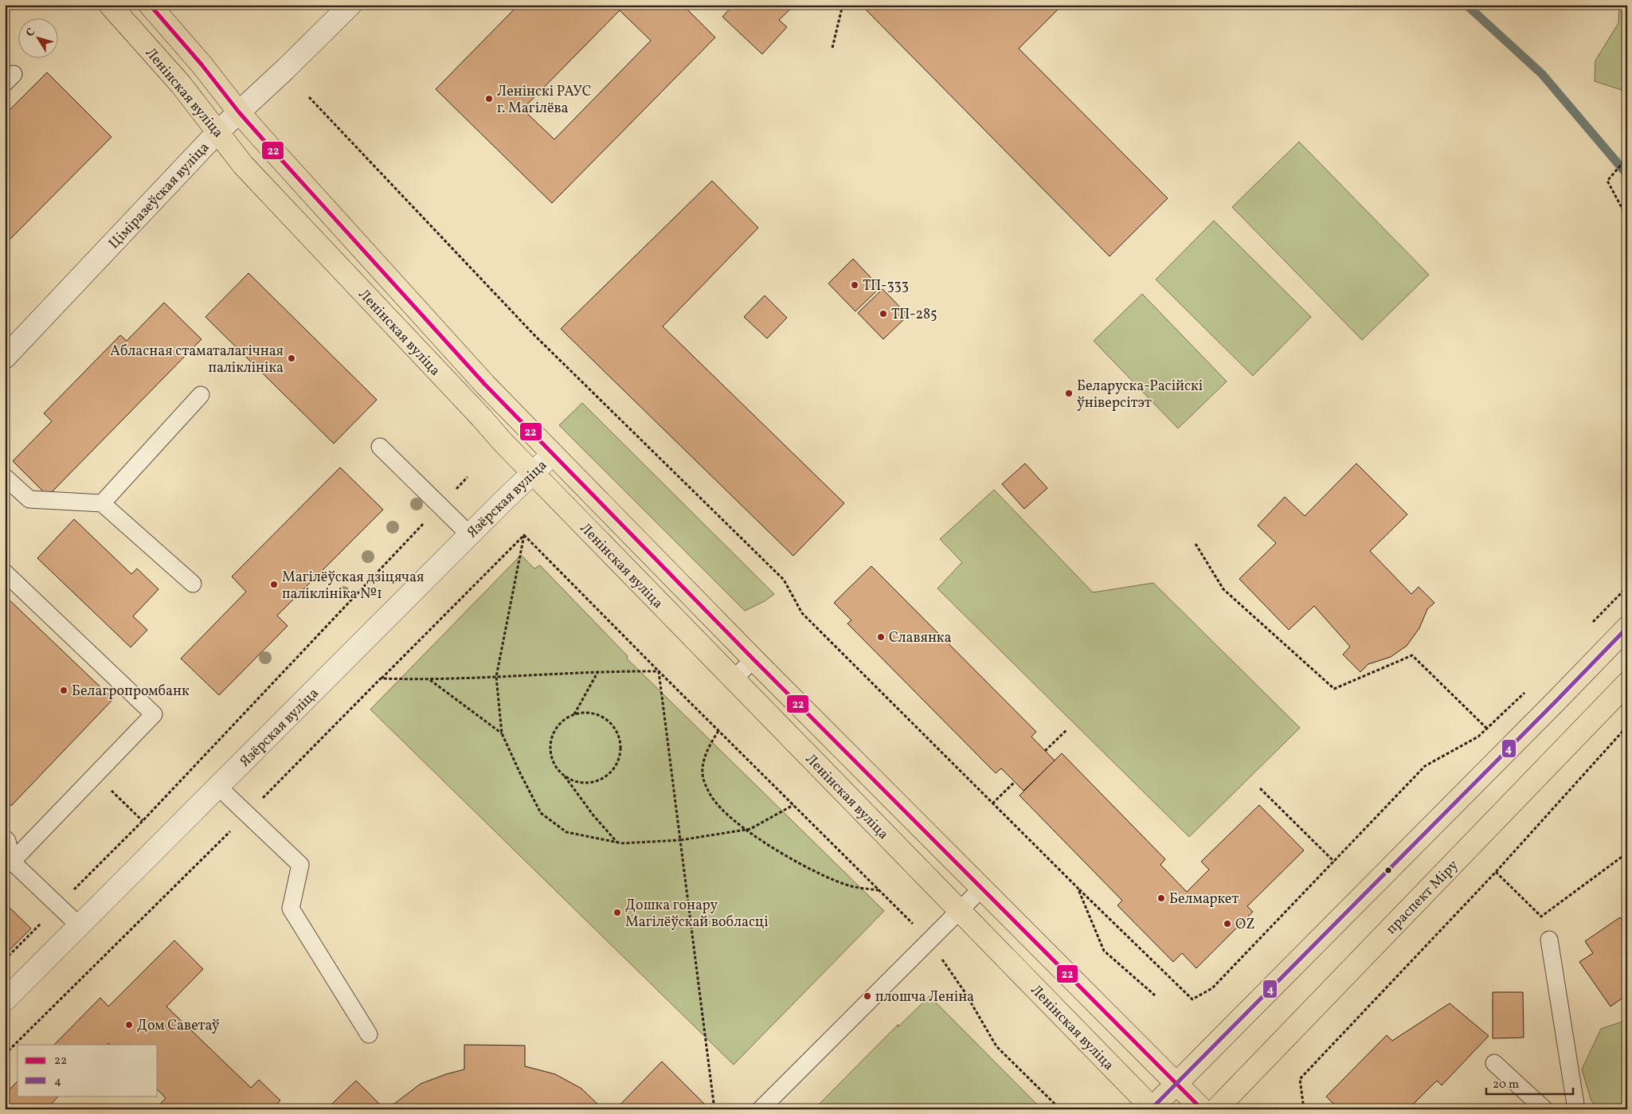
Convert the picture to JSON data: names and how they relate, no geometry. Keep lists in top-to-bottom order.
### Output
{
  "streets": {
    "main road": ["Ленінская вуліца", "праспект Міру"],
    "street": ["Ціміразеўская вуліца", "Язёрская вуліца"]
  },
  "crossings": [
    ["Ленінская вуліца", "Ціміразеўская вуліца"],
    ["Ленінская вуліца", "Язёрская вуліца"]
  ],
  "places": [
    "Ленінскі РАУС г. Магілёва",
    "ТП-333",
    "ТП-285",
    "Абласная стаматалагічная паліклініка",
    "Беларуска-Расійскі ўніверсітэт",
    "Магілёўская дзіцячая паліклініка №1",
    "Славянка",
    "Белагропромбанк",
    "Белмаркет",
    "Дошка гонару Магілёўскай вобласці",
    "OZ",
    "плошча Леніна",
    "Дом Саветаў"
  ],
  "lines": ["transit line 22", "transit line 4"],
  "legend": ["22", "4"],
  "scale_bar": "20 m",
  "north": "top left"
}
